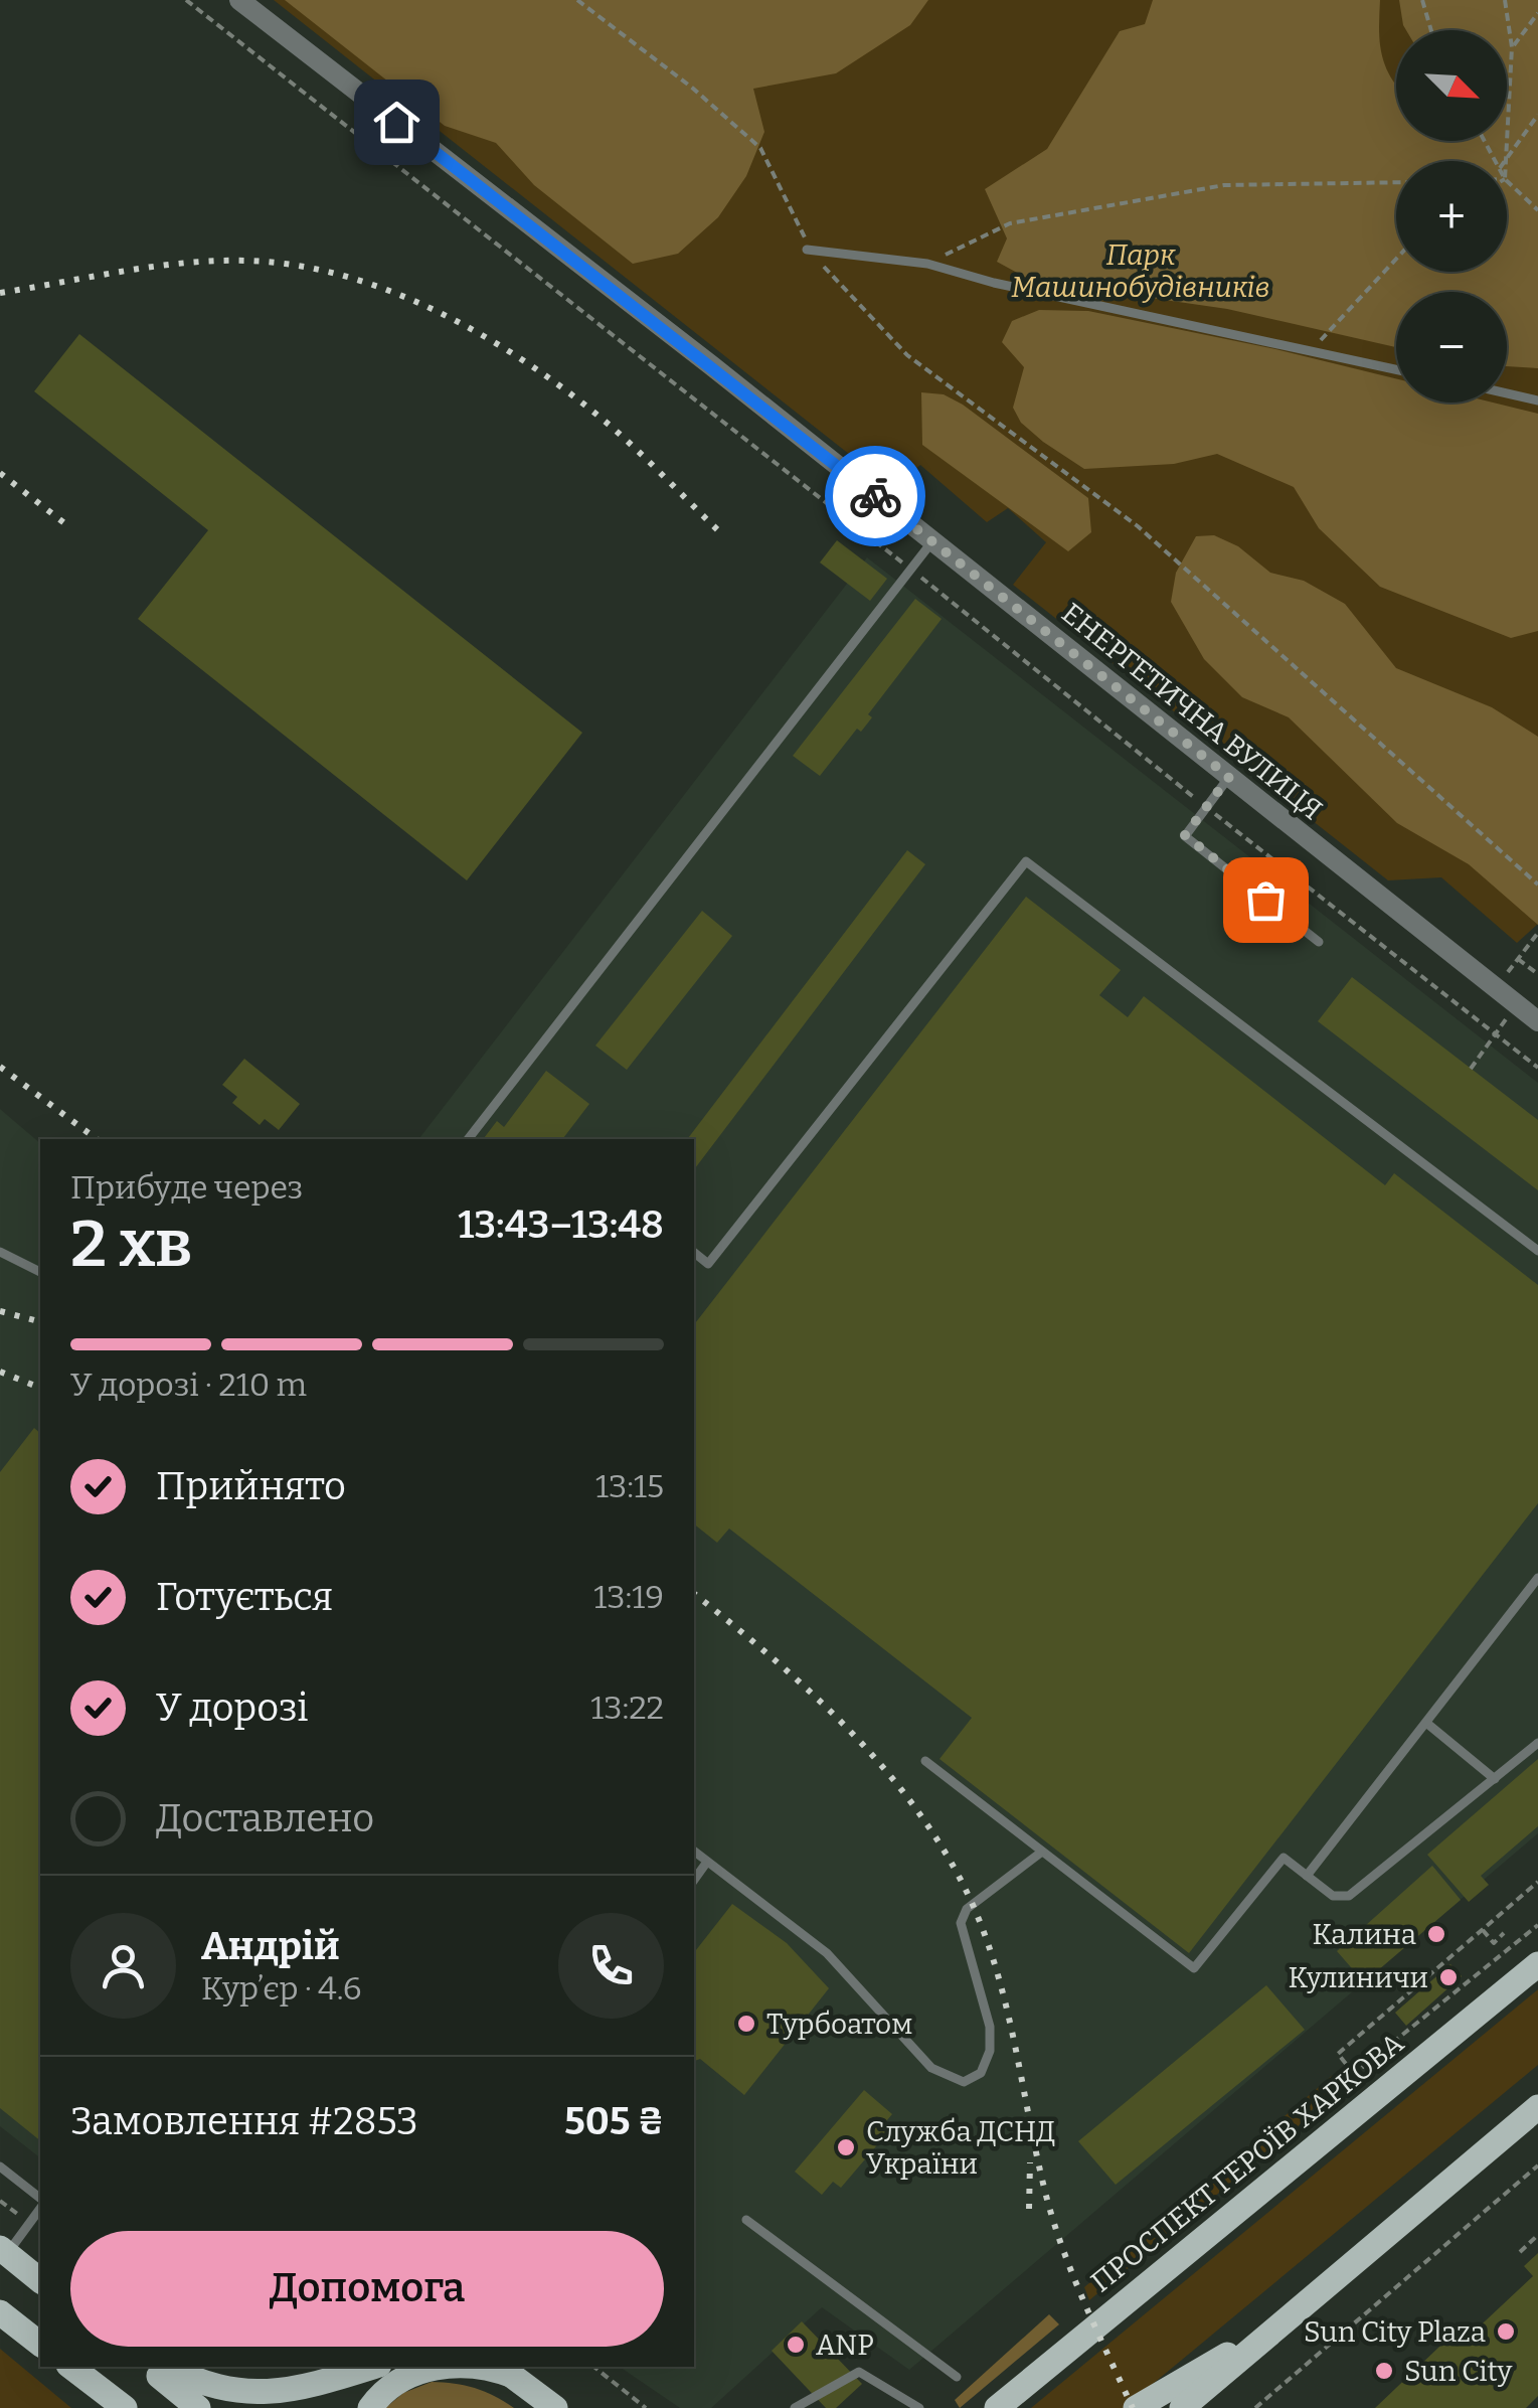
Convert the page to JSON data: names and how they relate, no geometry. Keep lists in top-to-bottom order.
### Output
{
  "streets": {
    "main road": ["ПРОСПЕКТ ГЕРОЇВ ХАРКОВА"],
    "street": ["ЕНЕРГЕТИЧНА ВУЛИЦЯ"]
  },
  "parks": ["Парк Машинобудівників"],
  "places": [
    "Калина",
    "Кулиничи",
    "Турбоатом",
    "Служба ДСНД України",
    "Sun City Plaza",
    "ANP",
    "Sun City"
  ],
  "north": "bottom right",
  "page": {
    "map_buttons": ["+", "−"],
    "heading": ["2 хв", "Прибуде через", "13:43–13:48"],
    "panel": [
      "Андрій",
      "Кур’єр · 4.6",
      "Замовлення #2853",
      "505 ₴"
    ],
    "bar": "У дорозі · 210 m",
    "list": [
      ["Прийнято", "13:15"],
      ["Готується", "13:19"],
      ["У дорозі", "13:22"],
      "Доставлено"
    ],
    "buttons": "Допомога"
  }
}
